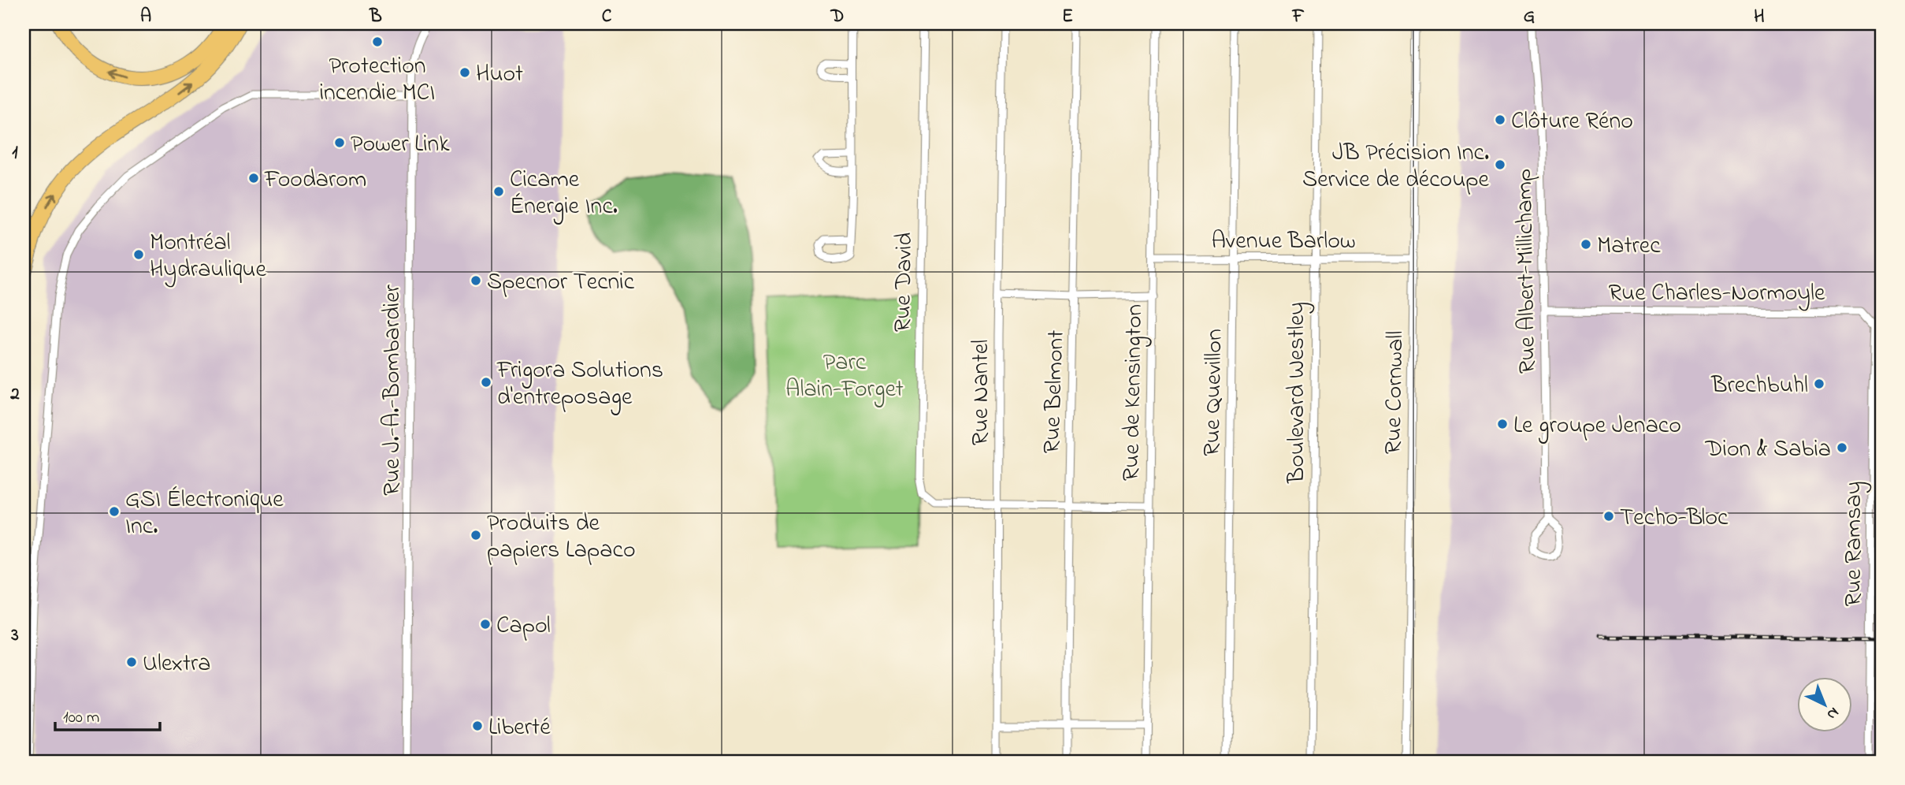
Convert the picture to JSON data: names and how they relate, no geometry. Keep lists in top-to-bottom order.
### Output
{
  "streets": {
    "street": [
      "Avenue Barlow",
      "Rue Albert-Millichamp",
      "Rue David",
      "Rue Charles-Normoyle",
      "Rue J.-A.-Bombardier",
      "Rue Belmont",
      "Rue Nantel",
      "Rue de Kensington",
      "Rue Quevillon",
      "Boulevard Westley",
      "Rue Cornwall",
      "Rue Ramsay"
    ]
  },
  "crossings": [
    ["Avenue Barlow", "Rue de Kensington"],
    ["Avenue Barlow", "Rue Quevillon"],
    ["Avenue Barlow", "Boulevard Westley"],
    ["Avenue Barlow", "Rue Cornwall"],
    ["Rue Albert-Millichamp", "Rue Charles-Normoyle"],
    ["Rue David", "Rue Belmont"],
    ["Rue David", "Rue Nantel"],
    ["Rue David", "Rue de Kensington"],
    ["Rue Charles-Normoyle", "Rue Ramsay"]
  ],
  "parks": ["Parc Alain-Forget"],
  "places": [
    "Protection incendie MCI",
    "Huot",
    "Clôture Réno",
    "Power Link",
    "JB Précision Inc. Service de découpe",
    "Foodarom",
    "Cicame Énergie Inc.",
    "Matrec",
    "Montréal Hydraulique",
    "Specnor Tecnic",
    "Frigora Solutions d'entreposage",
    "Brechbuhl",
    "Le groupe Jenaco",
    "Dion & Sabia",
    "GSI Électronique Inc.",
    "Techo-Bloc",
    "Produits de papiers Lapaco",
    "Capol",
    "Ulextra",
    "Liberté"
  ],
  "scale_bar": "100 m",
  "north": "bottom right",
  "grid": {
    "columns": [
      "A",
      "B",
      "C",
      "D",
      "E",
      "F",
      "G",
      "H"
    ],
    "rows": ["1", "2", "3"]
  }
}
